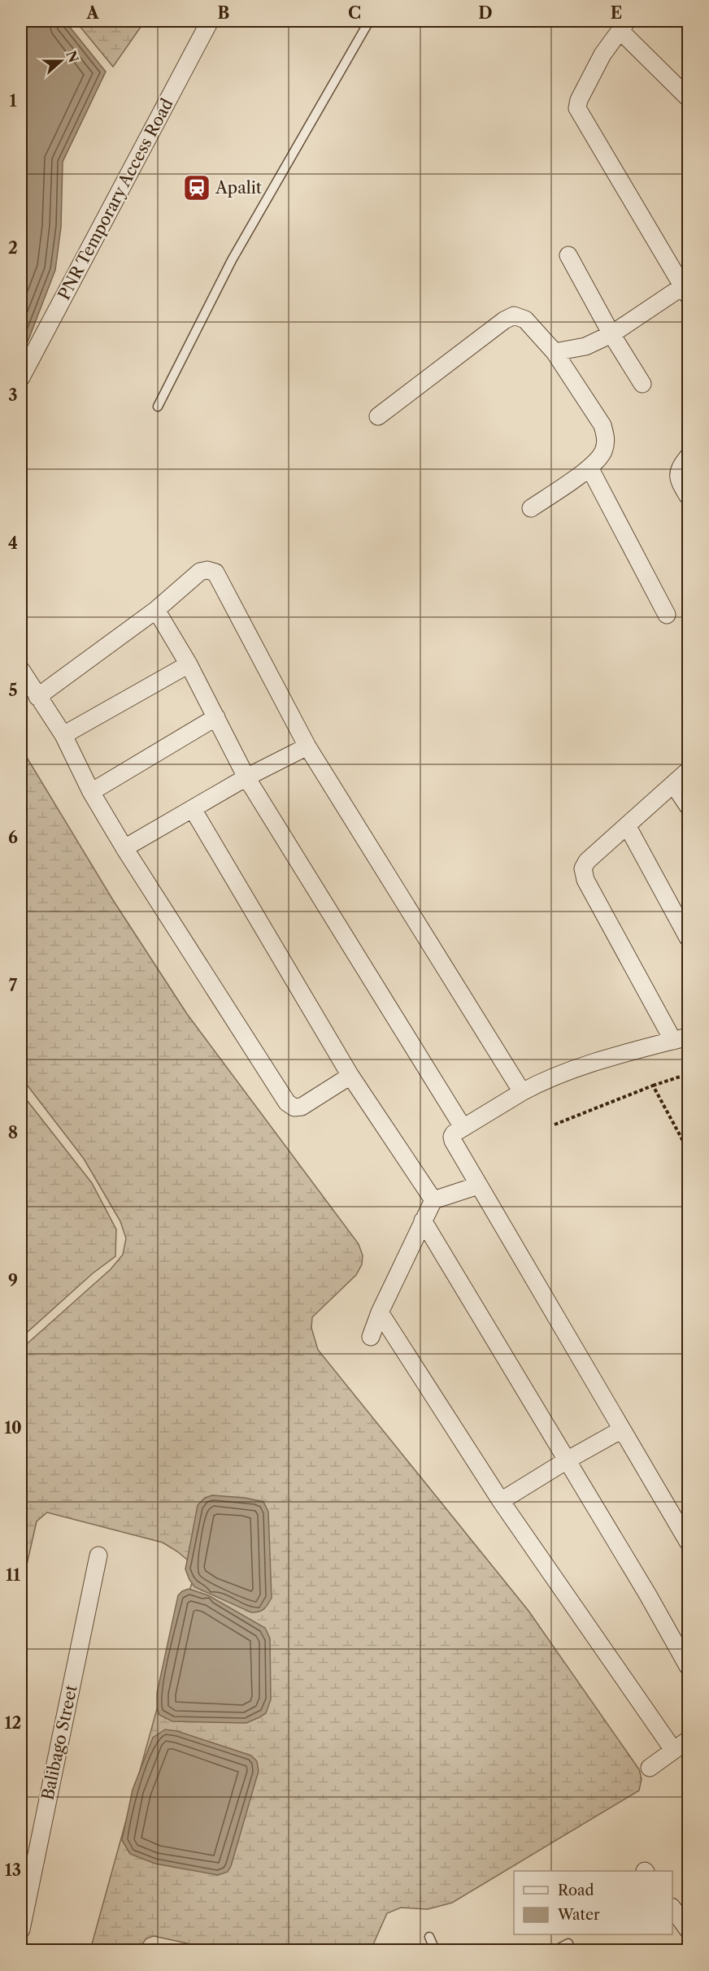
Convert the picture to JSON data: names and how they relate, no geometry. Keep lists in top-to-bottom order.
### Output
{
  "streets": {
    "street": ["PNR Temporary Access Road", "Balibago Street"]
  },
  "places": {
    "station": ["Apalit"]
  },
  "legend": ["Road", "Water"],
  "north": "right",
  "grid": {
    "columns": [
      "A",
      "B",
      "C",
      "D",
      "E"
    ],
    "rows": [
      "1",
      "2",
      "3",
      "4",
      "5",
      "6",
      "7",
      "8",
      "9",
      "10",
      "11",
      "12",
      "13"
    ]
  }
}
